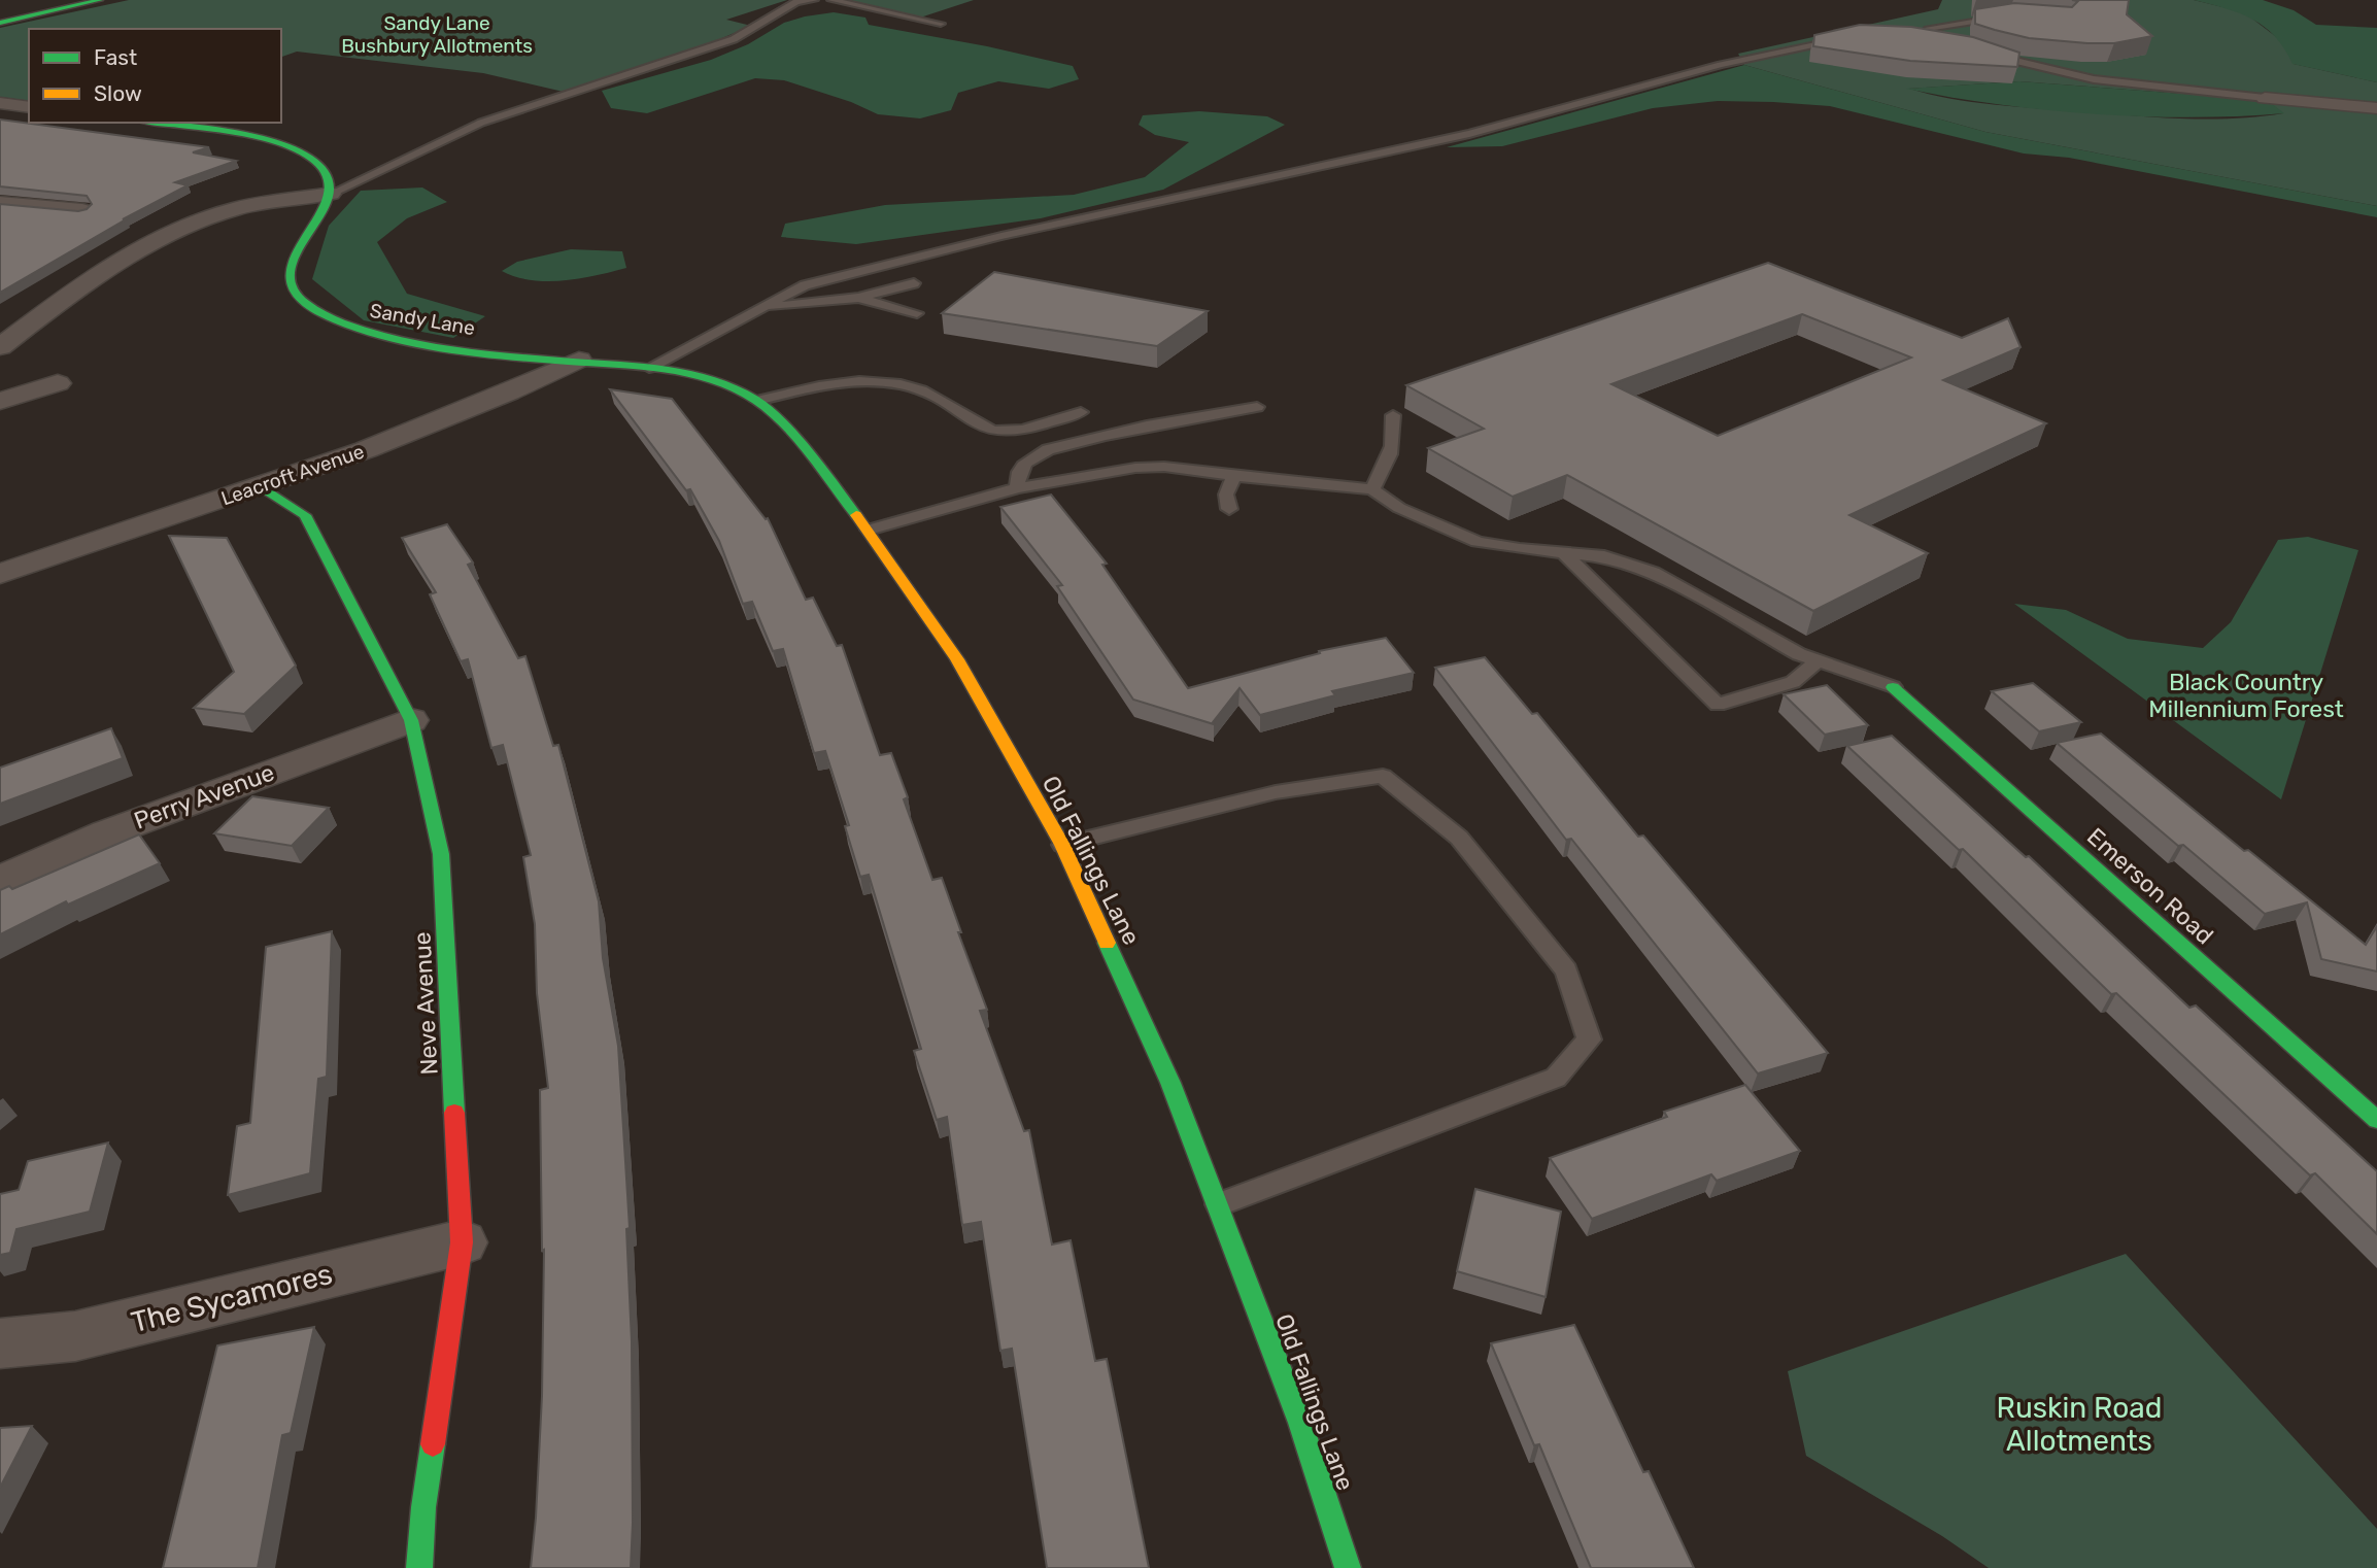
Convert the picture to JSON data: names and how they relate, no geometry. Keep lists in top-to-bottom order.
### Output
{
  "streets": {
    "street": [
      "Sandy Lane",
      "Leacroft Avenue",
      "Perry Avenue",
      "Old Fallings Lane",
      "Emerson Road",
      "Neve Avenue",
      "The Sycamores"
    ]
  },
  "crossings": [
    ["Sandy Lane", "Leacroft Avenue"],
    ["Sandy Lane", "Old Fallings Lane"],
    ["Leacroft Avenue", "Old Fallings Lane"],
    ["Leacroft Avenue", "Neve Avenue"],
    ["Perry Avenue", "Neve Avenue"],
    ["Neve Avenue", "The Sycamores"]
  ],
  "parks": ["Sandy Lane Bushbury Allotments", "Black Country Millennium Forest", "Ruskin Road Allotments"],
  "legend": ["Fast", "Slow"]
}
